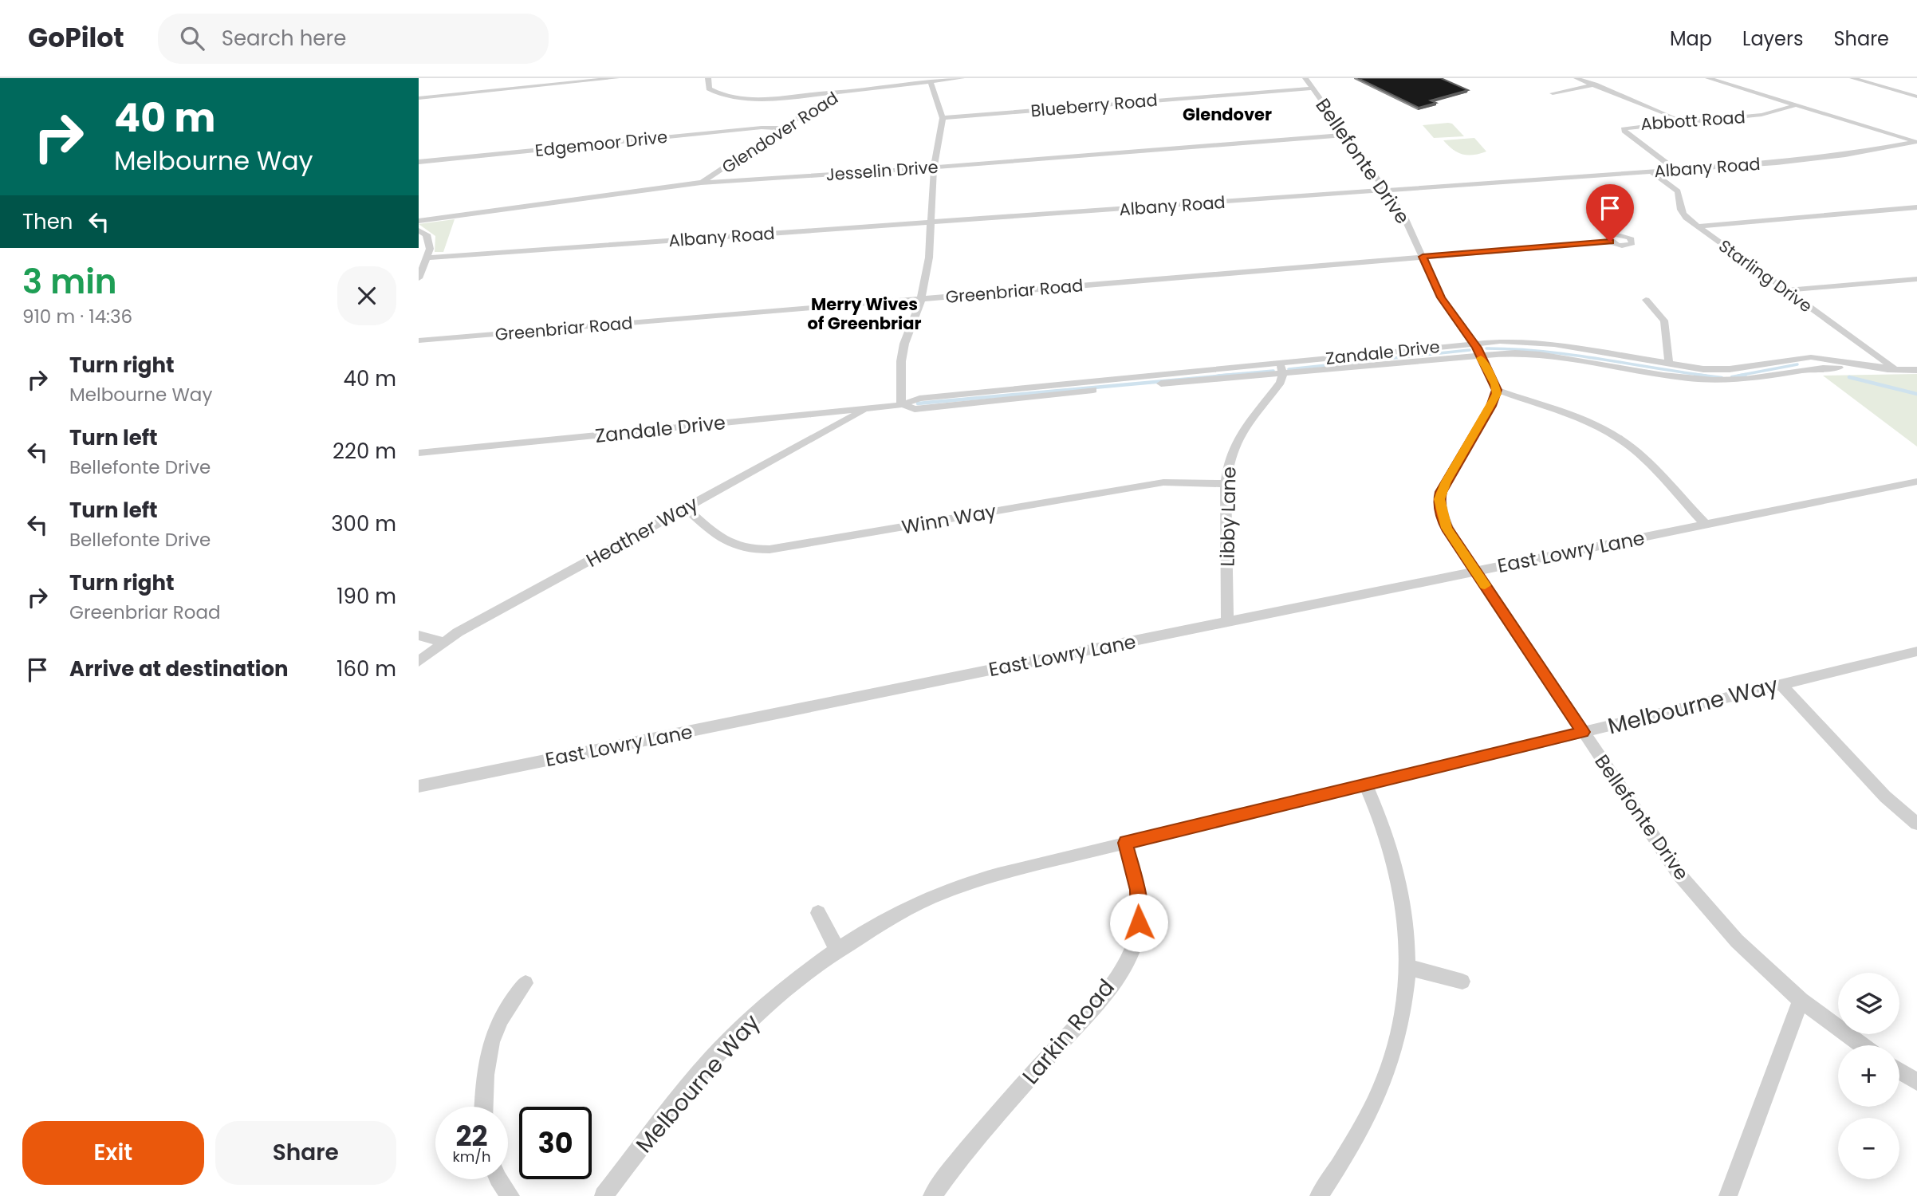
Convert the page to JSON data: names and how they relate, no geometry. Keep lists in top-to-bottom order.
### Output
{
  "streets": {
    "street": [
      "Blueberry Road",
      "Abbott Road",
      "Glendover Road",
      "Edgemoor Drive",
      "Bellefonte Drive",
      "Albany Road",
      "Jesselin Drive",
      "Starling Drive",
      "Greenbriar Road",
      "Zandale Drive",
      "Libby Lane",
      "Winn Way",
      "Heather Way",
      "East Lowry Lane",
      "Melbourne Way",
      "Larkin Road"
    ]
  },
  "crossings": [
    ["Blueberry Road", "Bellefonte Drive"],
    ["Abbott Road", "Albany Road"],
    ["Glendover Road", "Edgemoor Drive"],
    ["Glendover Road", "Jesselin Drive"],
    ["Bellefonte Drive", "Albany Road"],
    ["Bellefonte Drive", "Jesselin Drive"],
    ["Bellefonte Drive", "Greenbriar Road"],
    ["Bellefonte Drive", "Zandale Drive"],
    ["Bellefonte Drive", "East Lowry Lane"],
    ["Bellefonte Drive", "Melbourne Way"],
    ["Albany Road", "Starling Drive"],
    ["Starling Drive", "Zandale Drive"],
    ["Zandale Drive", "Libby Lane"],
    ["Zandale Drive", "Heather Way"],
    ["Libby Lane", "Winn Way"],
    ["Libby Lane", "East Lowry Lane"],
    ["Winn Way", "Heather Way"],
    ["Melbourne Way", "Larkin Road"]
  ],
  "districts": ["Glendover", "Merry Wives of Greenbriar"],
  "page": {
    "header": "GoPilot",
    "search": "Search here",
    "nav": ["Map", "Layers", "Share"],
    "turn": ["40 m", "Melbourne Way"],
    "then": "Then",
    "heading": ["3 min", "910 m · 14:36"],
    "list": [
      {
        "name": "Turn right",
        "note": "Melbourne Way",
        "value": "40 m"
      },
      {
        "name": "Turn left",
        "note": "Bellefonte Drive",
        "value": "220 m"
      },
      {
        "name": "Turn left",
        "note": "Bellefonte Drive",
        "value": "300 m"
      },
      {
        "name": "Turn right",
        "note": "Greenbriar Road",
        "value": "190 m"
      },
      {
        "name": "Arrive at destination",
        "value": "160 m"
      }
    ],
    "map_buttons": ["+", "−"],
    "speed": "22 km/h",
    "limit": "30",
    "buttons": ["Exit", "Share"]
  }
}
